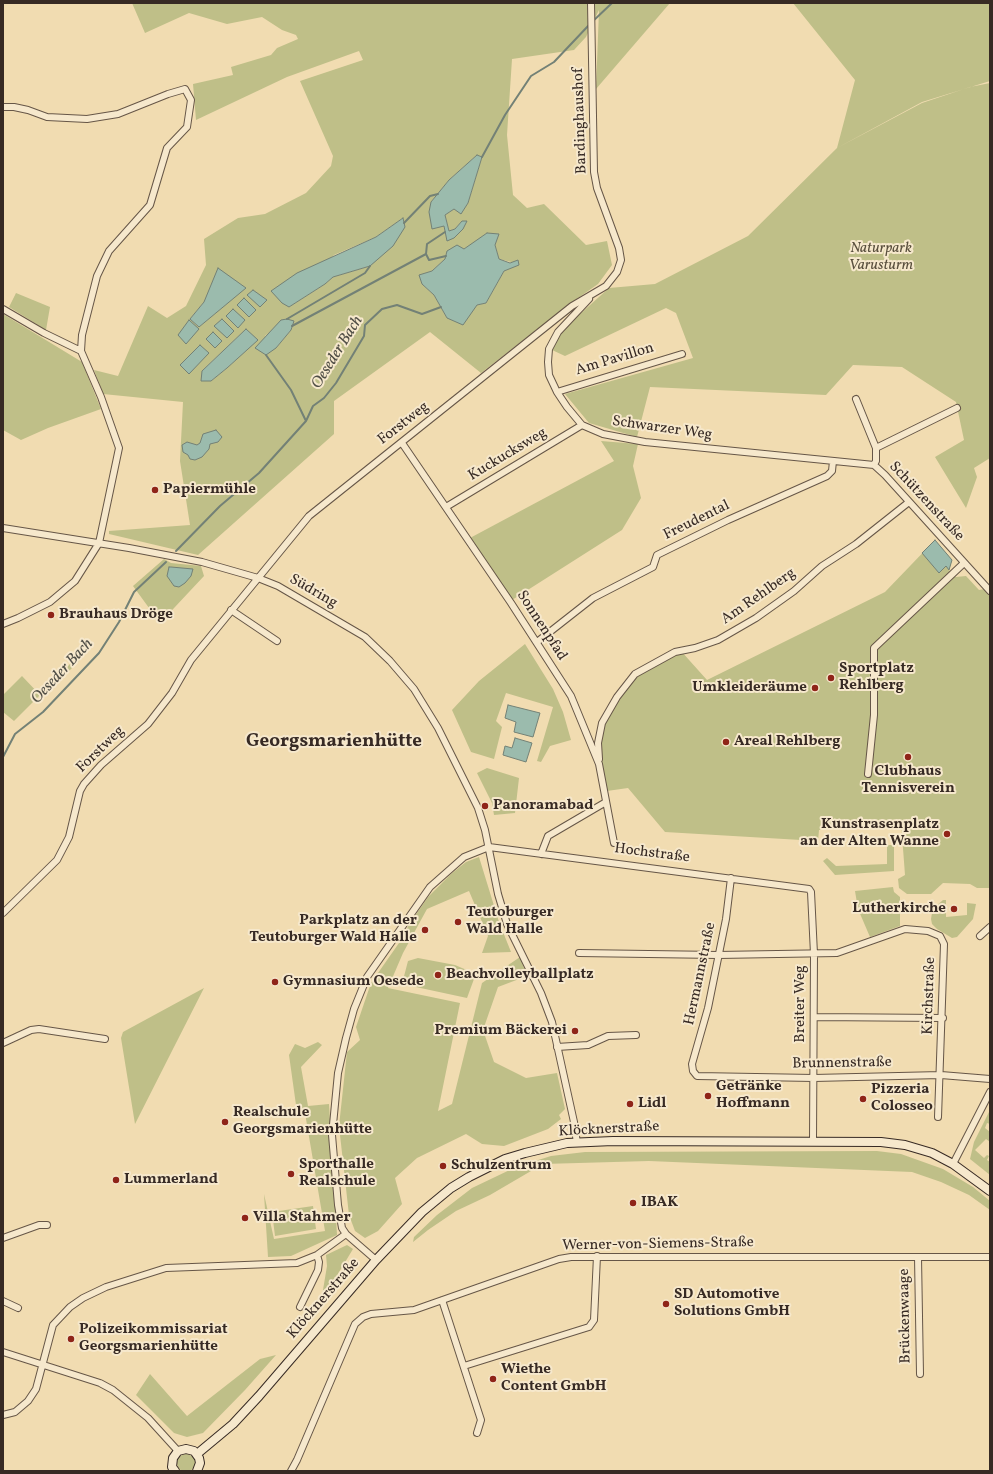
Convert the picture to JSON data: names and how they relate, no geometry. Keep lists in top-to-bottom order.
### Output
{
  "streets": {
    "main road": ["Klöcknerstraße"],
    "street": [
      "Bardinghaushof",
      "Am Pavillon",
      "Forstweg",
      "Schwarzer Weg",
      "Kuckucksweg",
      "Schützenstraße",
      "Freudental",
      "Südring",
      "Am Rehlberg",
      "Sonnenpfad",
      "Hochstraße",
      "Hermannstraße",
      "Kirchstraße",
      "Breiter Weg",
      "Brunnenstraße",
      "Werner-von-Siemens-Straße",
      "Brückenwaage"
    ]
  },
  "crossings": [
    ["Bardinghaushof", "Forstweg"],
    ["Am Pavillon", "Schwarzer Weg"],
    ["Forstweg", "Schwarzer Weg"],
    ["Forstweg", "Südring"],
    ["Forstweg", "Sonnenpfad"],
    ["Schwarzer Weg", "Kuckucksweg"],
    ["Schwarzer Weg", "Schützenstraße"],
    ["Schwarzer Weg", "Freudental"],
    ["Kuckucksweg", "Sonnenpfad"],
    ["Schützenstraße", "Am Rehlberg"],
    ["Freudental", "Sonnenpfad"],
    ["Südring", "Hochstraße"],
    ["Südring", "Klöcknerstraße"],
    ["Am Rehlberg", "Sonnenpfad"],
    ["Hochstraße", "Hermannstraße"],
    ["Hochstraße", "Breiter Weg"],
    ["Hermannstraße", "Brunnenstraße"],
    ["Kirchstraße", "Breiter Weg"],
    ["Kirchstraße", "Brunnenstraße"],
    ["Breiter Weg", "Brunnenstraße"],
    ["Breiter Weg", "Klöcknerstraße"],
    ["Werner-von-Siemens-Straße", "Brückenwaage"]
  ],
  "districts": ["Georgsmarienhütte"],
  "water": ["Oeseder Bach"],
  "parks": ["Naturpark Varusturm"],
  "places": [
    "Papiermühle",
    "Brauhaus Dröge",
    "Sportplatz Rehlberg",
    "Umkleideräume",
    "Areal Rehlberg",
    "Clubhaus Tennisverein",
    "Panoramabad",
    "Kunstrasenplatz an der Alten Wanne",
    "Lutherkirche",
    "Teutoburger Wald Halle",
    "Parkplatz an der Teutoburger Wald Halle",
    "Beachvolleyballplatz",
    "Gymnasium Oesede",
    "Premium Bäckerei",
    "Getränke Hoffmann",
    "Pizzeria Colosseo",
    "Lidl",
    "Realschule Georgsmarienhütte",
    "Schulzentrum",
    "Sporthalle Realschule",
    "Lummerland",
    "IBAK",
    "Villa Stahmer",
    "SD Automotive Solutions GmbH",
    "Polizeikommissariat Georgsmarienhütte",
    "Wiethe Content GmbH"
  ]
}
